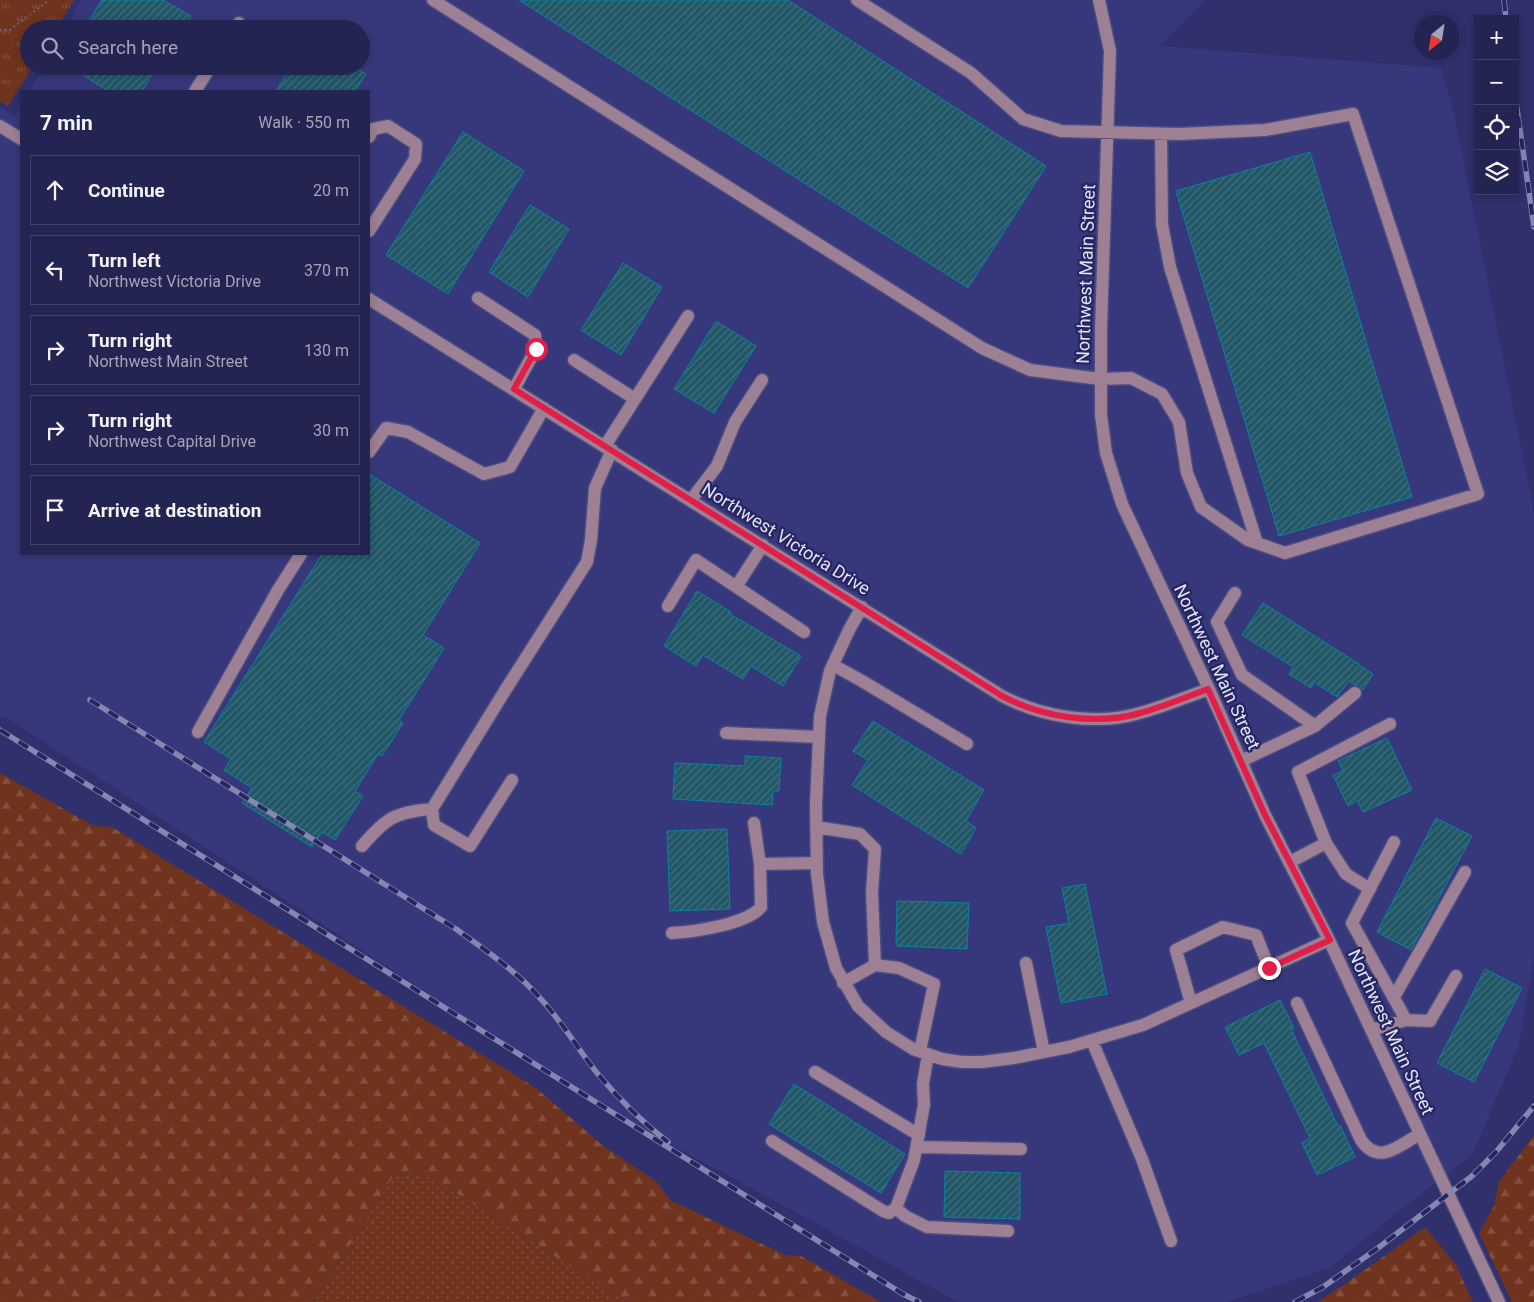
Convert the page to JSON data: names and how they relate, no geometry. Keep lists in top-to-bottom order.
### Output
{
  "streets": {
    "street": ["Northwest Main Street", "Northwest Victoria Drive"]
  },
  "crossings": [
    ["Northwest Main Street", "Northwest Victoria Drive"]
  ],
  "north": "bottom left",
  "page": {
    "map_buttons": ["+", "−"],
    "search": "Search here",
    "heading": ["7 min", "Walk · 550 m"],
    "list": [
      ["Continue", "20 m"],
      ["Turn left", "Northwest Victoria Drive", "370 m"],
      ["Turn right", "Northwest Main Street", "130 m"],
      ["Turn right", "Northwest Capital Drive", "30 m"],
      "Arrive at destination"
    ]
  }
}
